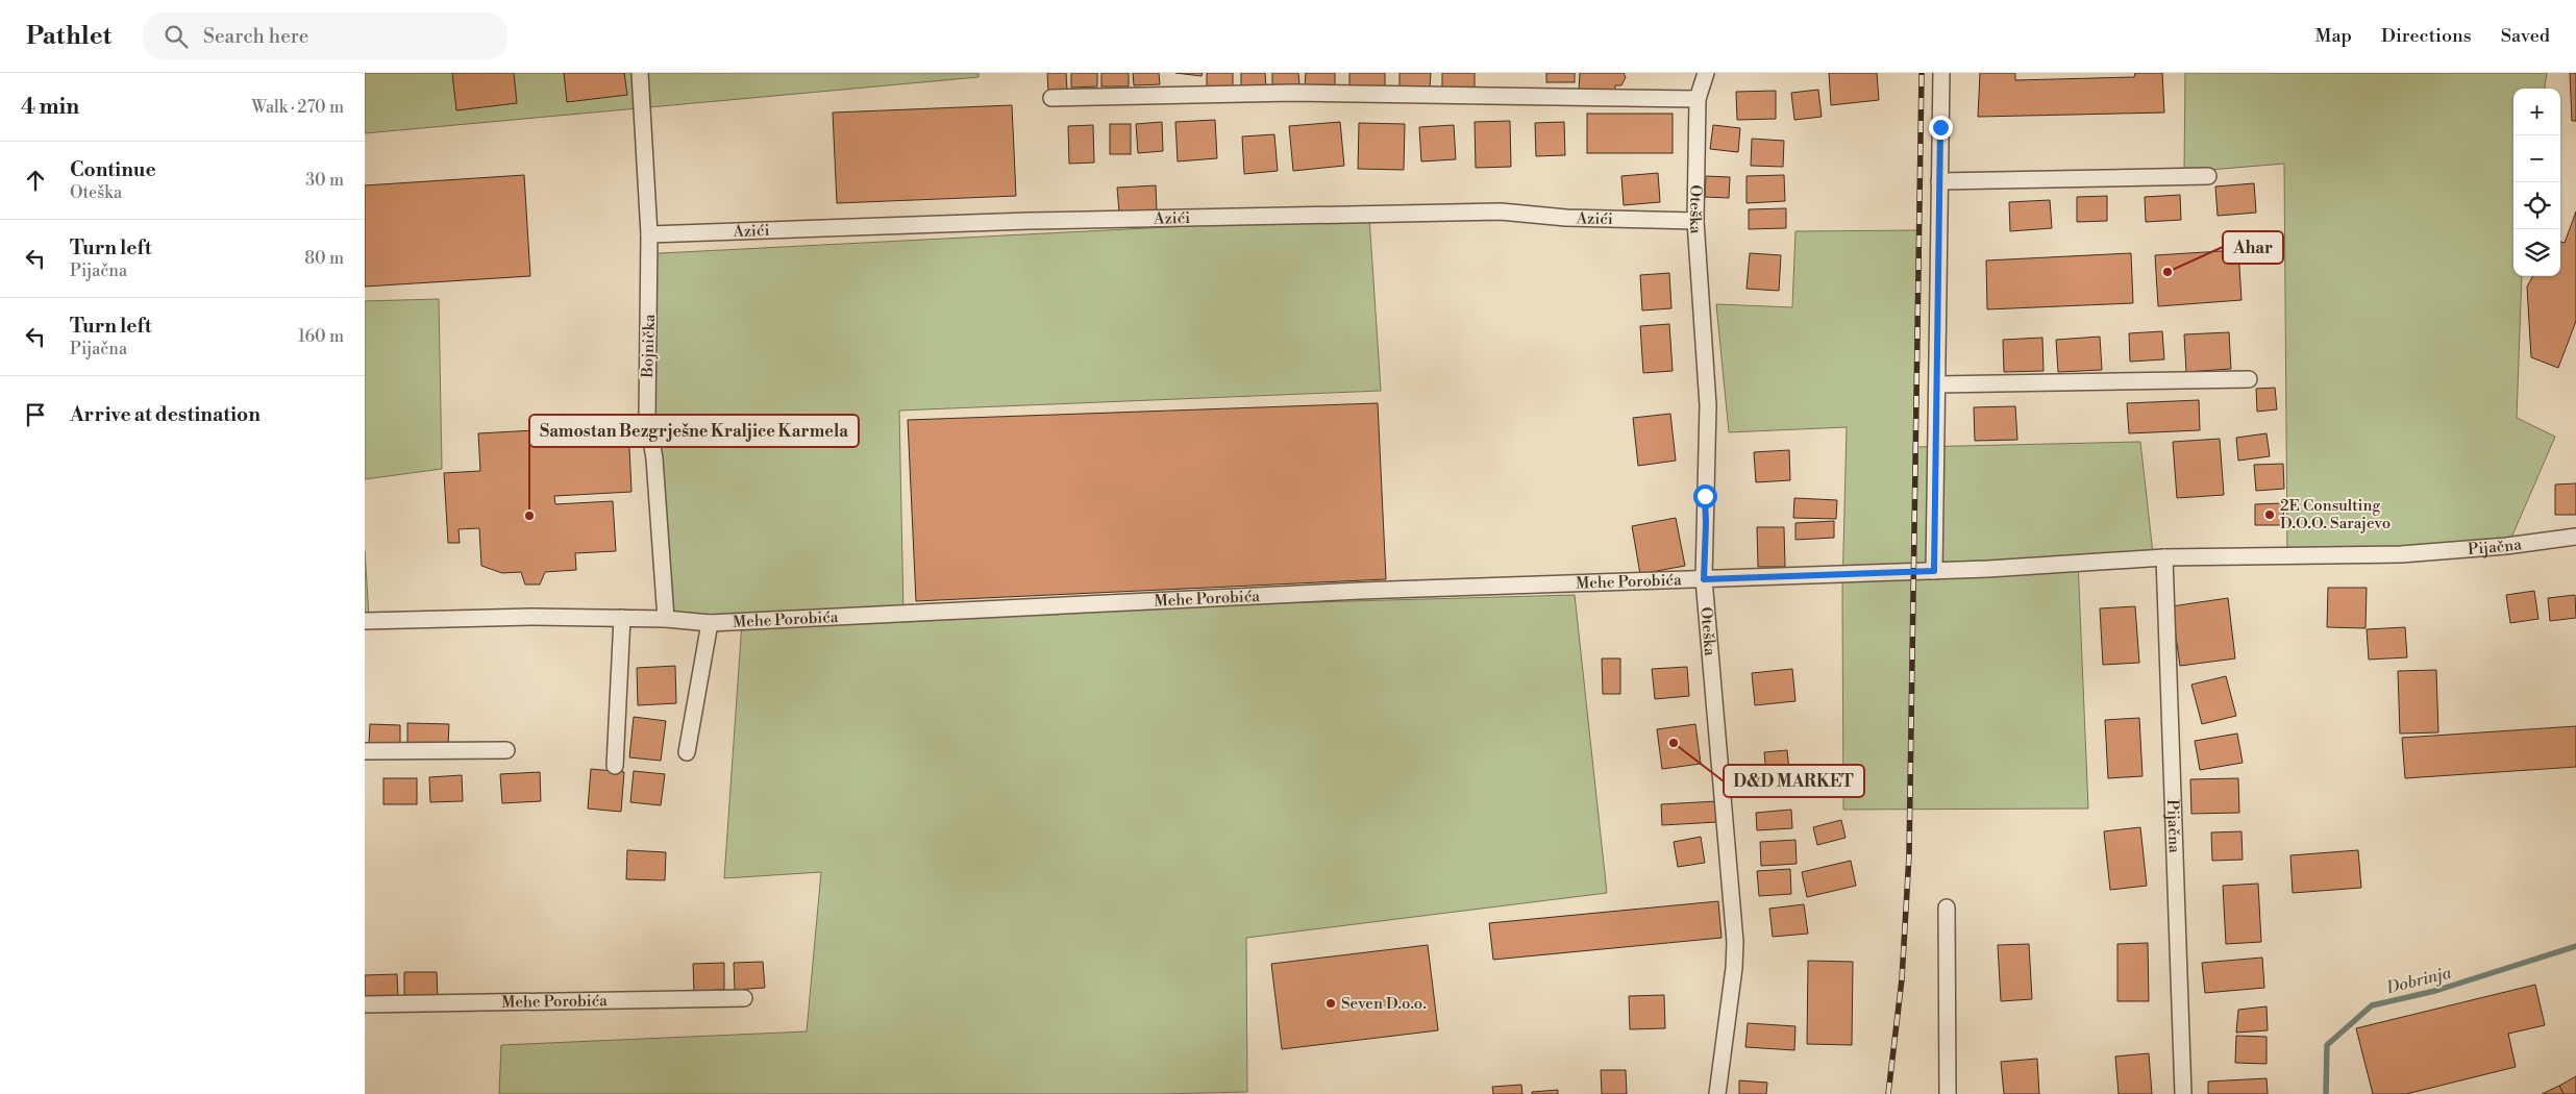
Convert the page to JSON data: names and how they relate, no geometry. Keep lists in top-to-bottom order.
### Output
{
  "streets": {
    "street": [
      "Oteška",
      "Azići",
      "Bojnička",
      "Pijačna",
      "Mehe Porobića"
    ]
  },
  "crossings": [
    ["Oteška", "Azići"],
    ["Oteška", "Pijačna"],
    ["Oteška", "Mehe Porobića"],
    ["Azići", "Bojnička"],
    ["Bojnička", "Mehe Porobića"],
    ["Pijačna", "Mehe Porobića"]
  ],
  "water": ["Dobrinja"],
  "places": [
    "Ahar",
    "2E Consulting D.O.O. Sarajevo",
    "Samostan Bezgrješne Kraljice Karmela",
    "D&D MARKET",
    "Seven D.o.o."
  ],
  "page": {
    "header": "Pathlet",
    "search": "Search here",
    "nav": ["Map", "Directions", "Saved"],
    "heading": ["4 min", "Walk · 270 m"],
    "map_buttons": ["+", "−"],
    "list": [
      ["Continue", "Oteška", "30 m"],
      ["Turn left", "Pijačna", "80 m"],
      ["Turn left", "Pijačna", "160 m"],
      "Arrive at destination"
    ]
  }
}
